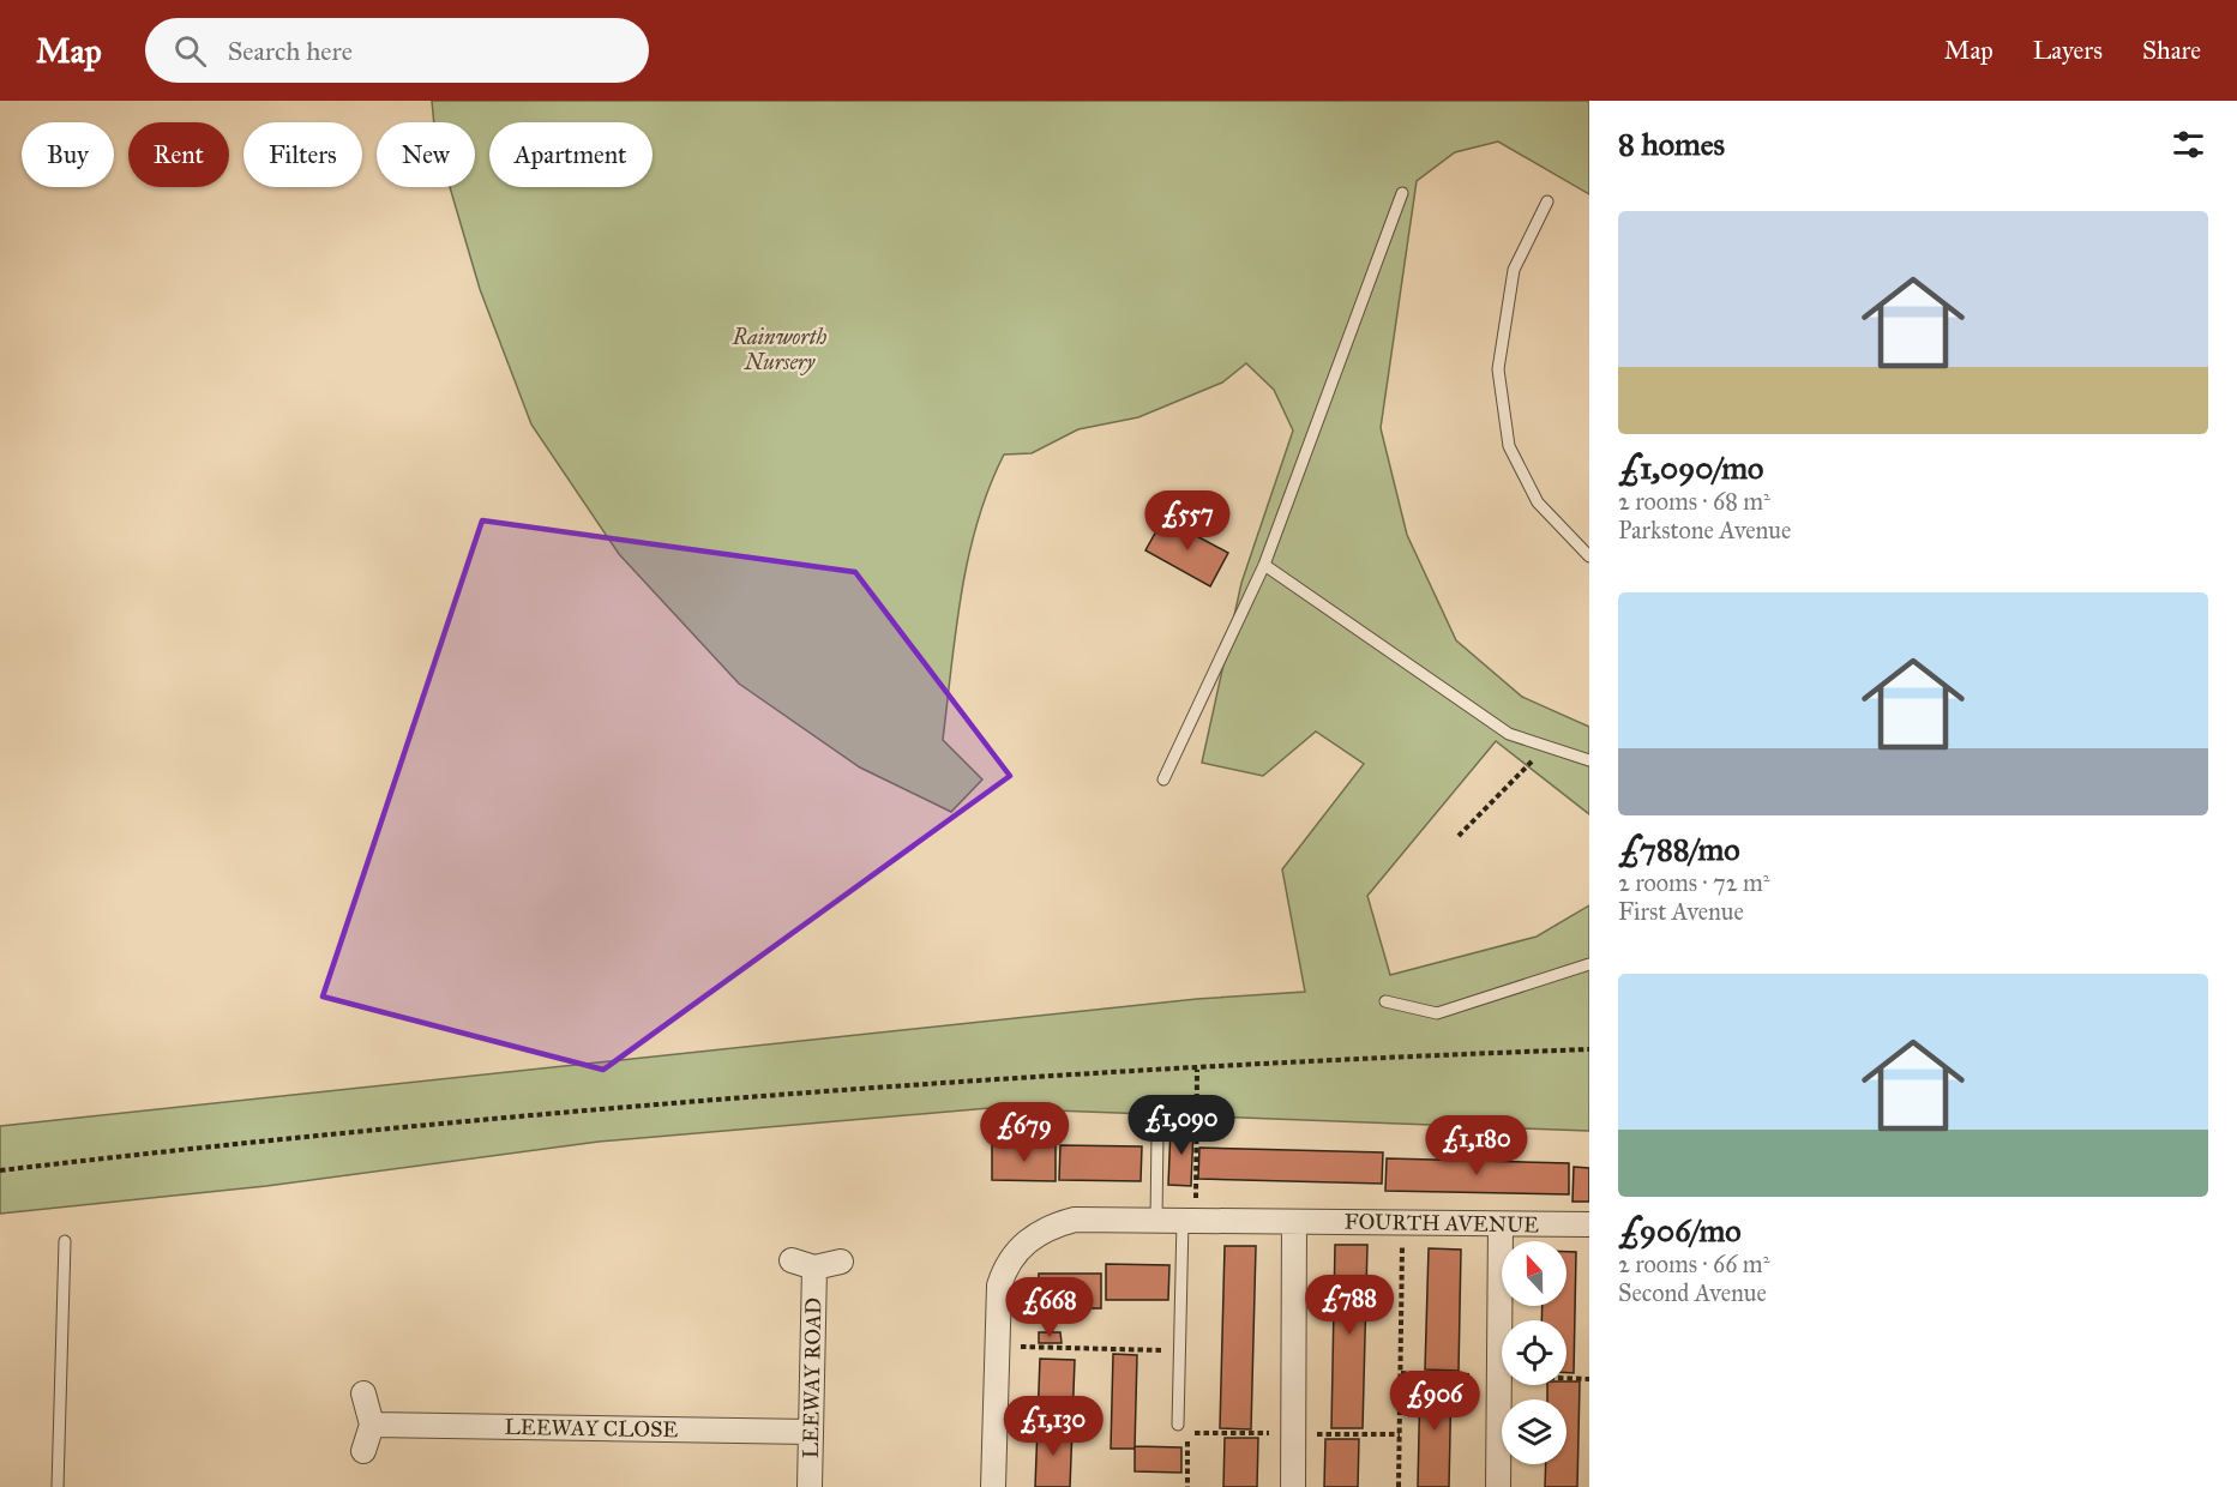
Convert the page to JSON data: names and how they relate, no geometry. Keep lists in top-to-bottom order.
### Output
{
  "streets": {
    "street": ["FOURTH AVENUE", "LEEWAY ROAD", "LEEWAY CLOSE"]
  },
  "crossings": [
    ["LEEWAY ROAD", "LEEWAY CLOSE"]
  ],
  "parks": ["Rainworth Nursery"],
  "north": "top",
  "page": {
    "header": "Map",
    "search": "Search here",
    "nav": ["Map", "Layers", "Share"],
    "heading": "8 homes",
    "chip": [
      "Buy",
      "Rent",
      "Filters",
      "New",
      "Apartment"
    ],
    "list": [
      {
        "name": "£1,090/mo",
        "note": "2 rooms · 68 m² · Parkstone Avenue"
      },
      {
        "name": "£788/mo",
        "note": "2 rooms · 72 m² · First Avenue"
      },
      {
        "name": "£906/mo",
        "note": "2 rooms · 66 m² · Second Avenue"
      }
    ],
    "price": [
      "£557",
      "£1,090",
      "£679",
      "£1,180",
      "£788",
      "£668",
      "£906",
      "£1,130"
    ]
  }
}
